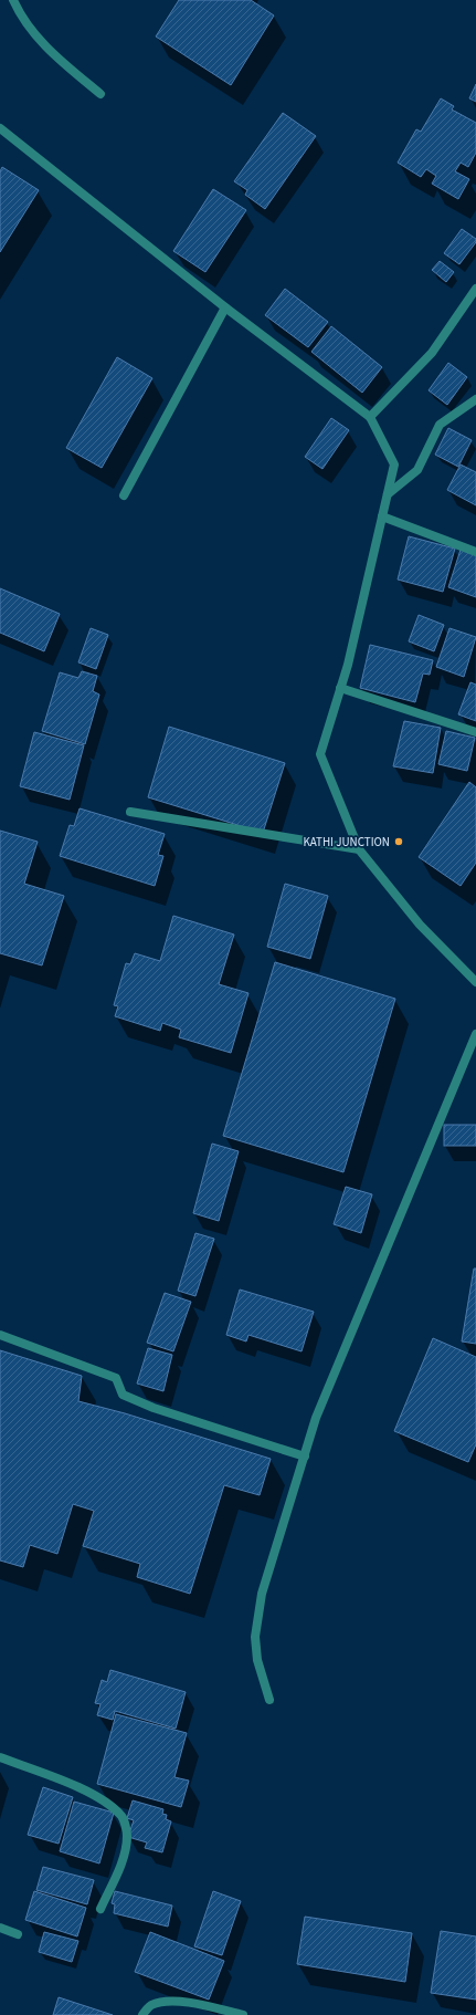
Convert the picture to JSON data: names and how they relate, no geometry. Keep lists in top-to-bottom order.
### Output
{
  "places": ["KATHI JUNCTION"]
}
